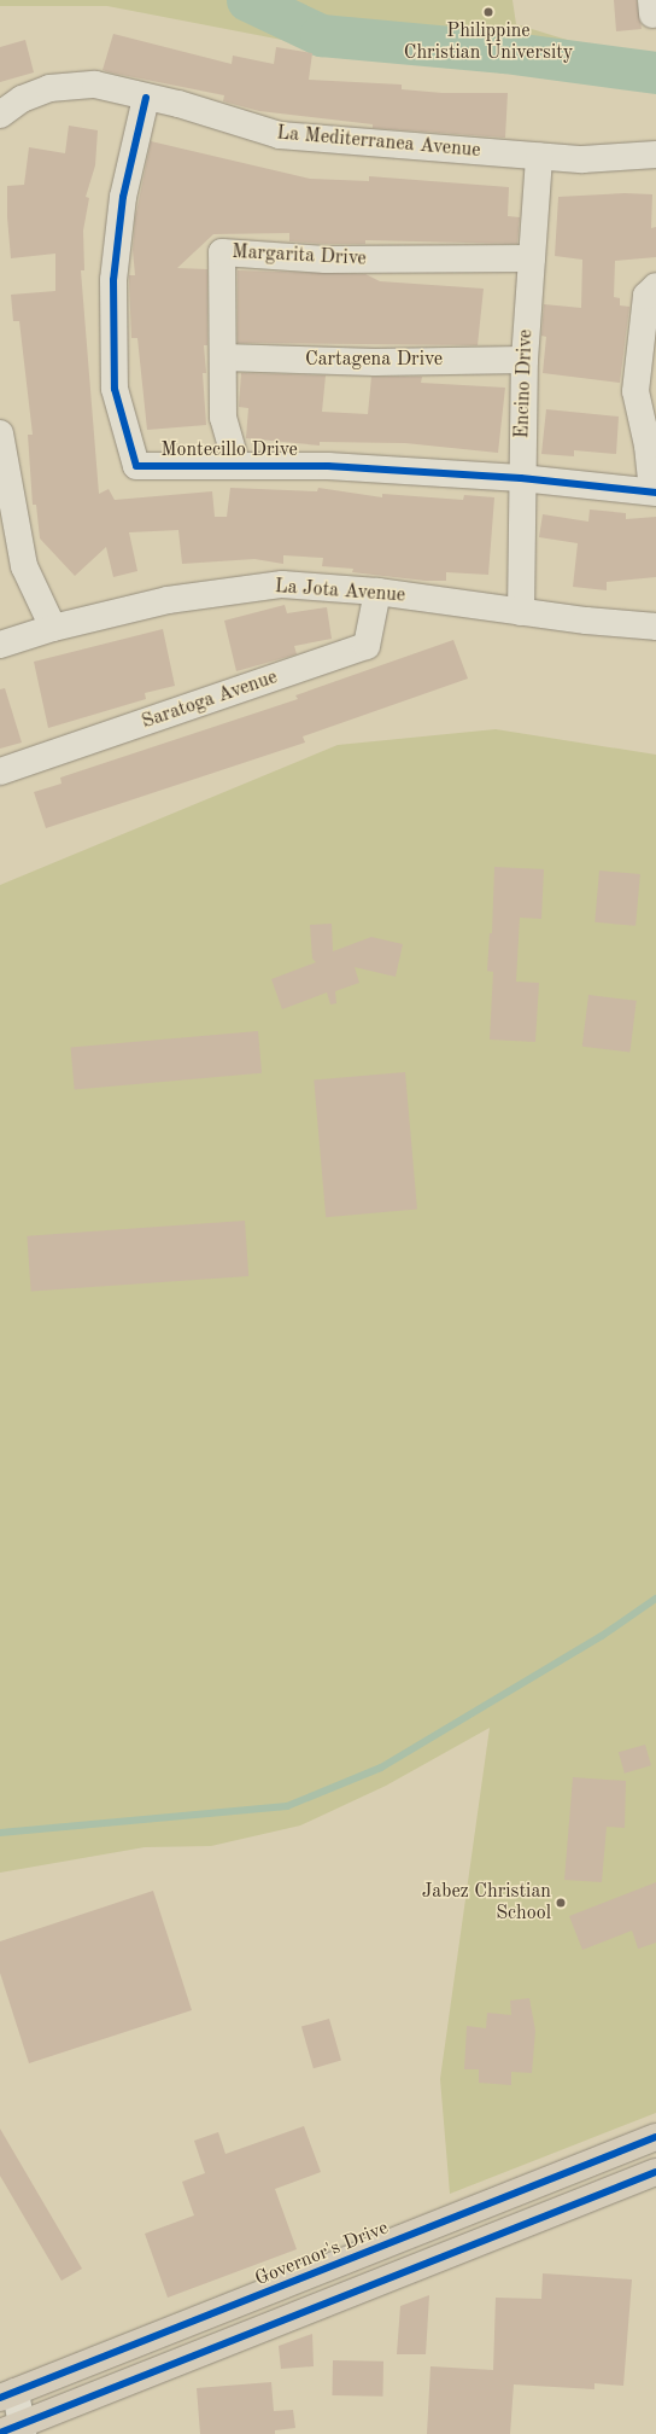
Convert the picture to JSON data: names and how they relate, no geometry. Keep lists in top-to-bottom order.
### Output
{
  "streets": {
    "highway": ["Governor's Drive"],
    "street": [
      "La Mediterranea Avenue",
      "Margarita Drive",
      "Cartagena Drive",
      "Encino Drive",
      "Montecillo Drive",
      "La Jota Avenue",
      "Saratoga Avenue"
    ]
  },
  "crossings": [
    ["La Mediterranea Avenue", "Encino Drive"],
    ["La Mediterranea Avenue", "Montecillo Drive"],
    ["Margarita Drive", "Cartagena Drive"],
    ["Margarita Drive", "Encino Drive"],
    ["Margarita Drive", "Montecillo Drive"],
    ["Cartagena Drive", "Encino Drive"],
    ["Encino Drive", "Montecillo Drive"],
    ["Encino Drive", "La Jota Avenue"],
    ["La Jota Avenue", "Saratoga Avenue"]
  ],
  "places": ["Philippine Christian University", "Jabez Christian School"]
}
